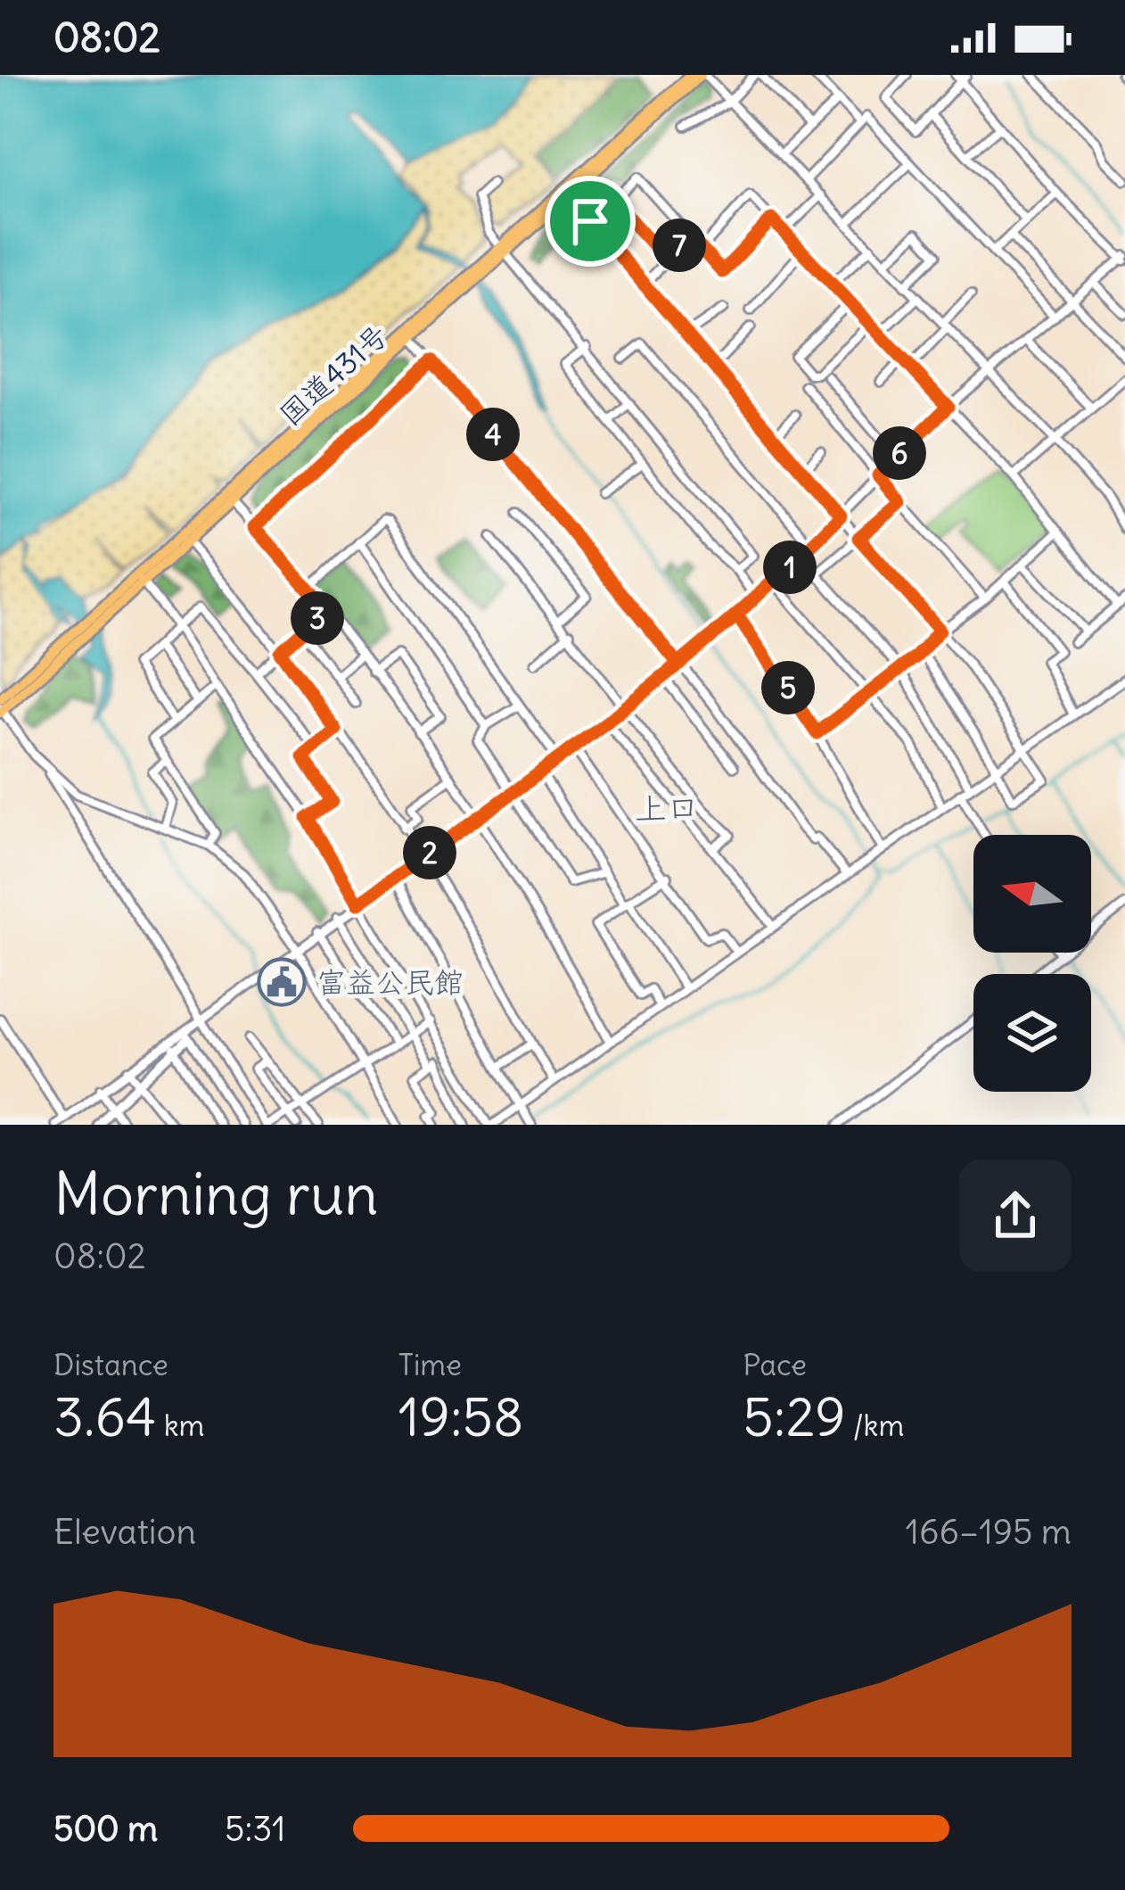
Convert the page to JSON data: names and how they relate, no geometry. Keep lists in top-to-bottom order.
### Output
{
  "streets": {
    "highway": ["国道431号"]
  },
  "districts": ["上口"],
  "places": {
    "public building": ["富益公民館"]
  },
  "north": "left",
  "page": {
    "status": "08:02",
    "pins": [
      "7",
      "4",
      "6",
      "1",
      "3",
      "5",
      "2"
    ],
    "heading": ["Morning run", "08:02"],
    "stats": [
      ["Distance", "3.64 km"],
      ["Time", "19:58"],
      ["Pace", "5:29 /km"]
    ],
    "chart": ["Elevation", "166–195 m"],
    "list": [
      {
        "name": "500 m",
        "note": "5:31"
      }
    ]
  }
}
